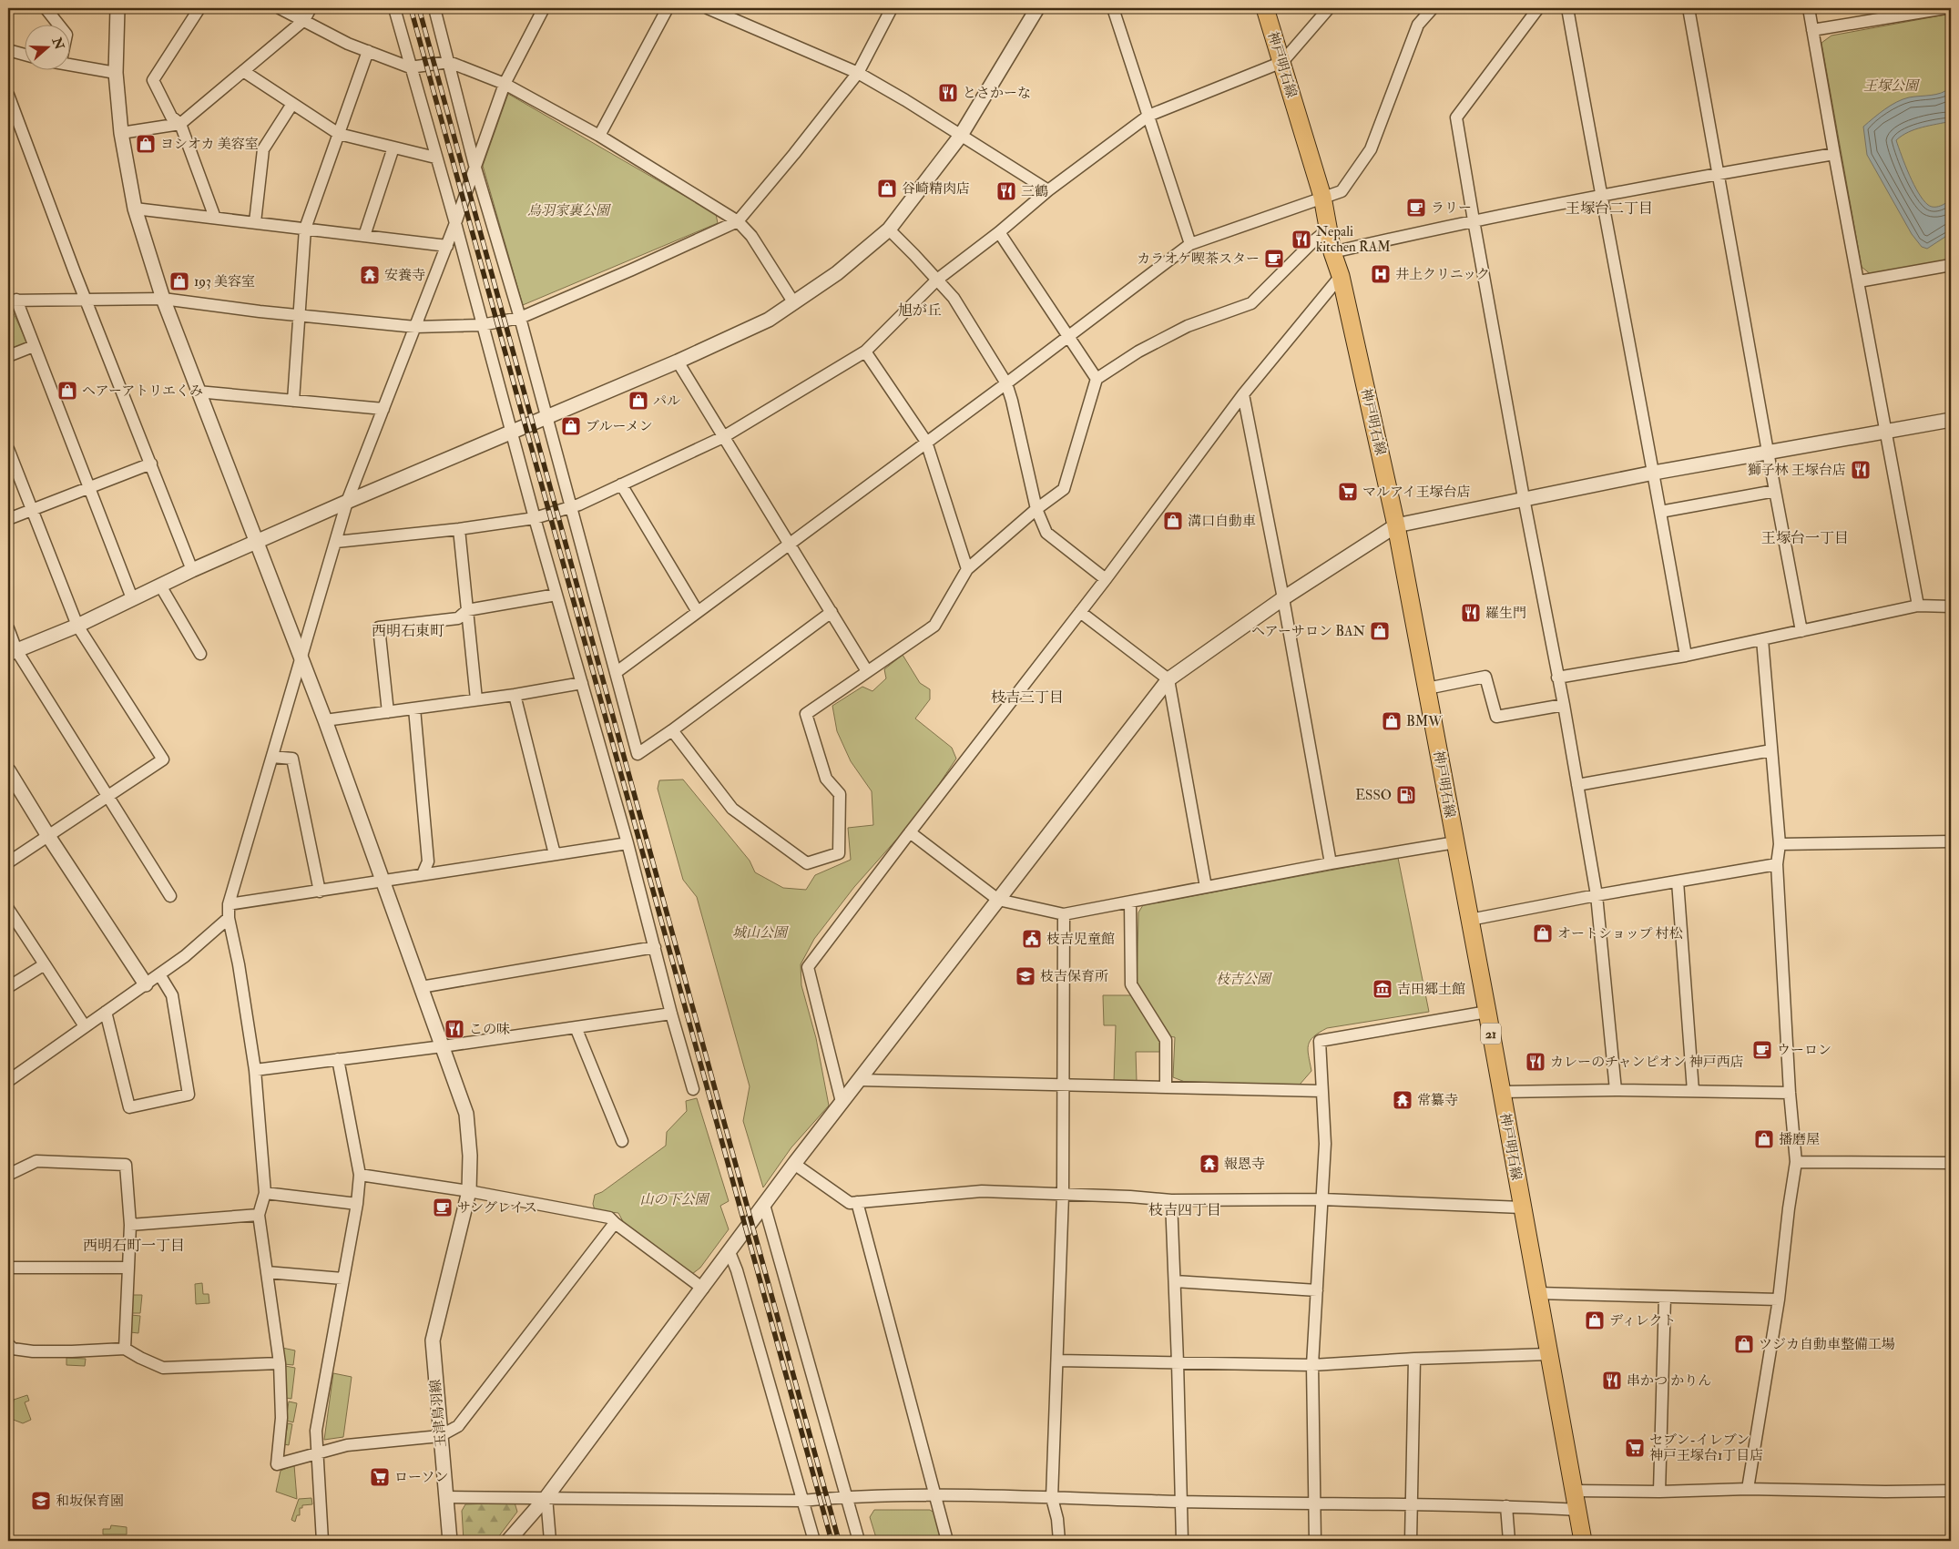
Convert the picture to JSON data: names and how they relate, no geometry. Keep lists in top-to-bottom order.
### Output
{
  "streets": {
    "main road": ["神戸明石線", "21"],
    "street": ["玉津鳥羽線"]
  },
  "districts": [
    "王塚台二丁目",
    "旭が丘",
    "王塚台一丁目",
    "西明石東町",
    "枝吉三丁目",
    "枝吉四丁目",
    "西明石町一丁目"
  ],
  "parks": [
    "王塚公園",
    "鳥羽家裏公園",
    "城山公園",
    "枝吉公園",
    "山の下公園"
  ],
  "places": {
    "restaurant": [
      "とさかーな",
      "三鶴",
      "Nepali kitchen RAM",
      "獅子林 王塚台店",
      "羅生門",
      "この味",
      "カレーのチャンピオン 神戸西店",
      "串かつ かりん"
    ],
    "shop": [
      "ヨシオカ 美容室",
      "谷崎精肉店",
      "193 美容室",
      "ヘアーアトリエくみ",
      "パル",
      "ブルーメン",
      "溝口自動車",
      "ヘアーサロン BAN",
      "BMW",
      "オートショップ 村松",
      "播磨屋",
      "ディレクト",
      "ツジカ自動車整備工場"
    ],
    "cafe": [
      "ラリー",
      "カラオケ喫茶スター",
      "ウーロン",
      "サングレイス"
    ],
    "hospital": ["井上クリニック"],
    "temple": ["安養寺", "常纂寺", "報恩寺"],
    "supermarket": ["マルアイ王塚台店", "セブン-イレブン 神戸王塚台1丁目店", "ローソン"],
    "fuel station": ["ESSO"],
    "public building": ["枝吉児童館"],
    "school or university": ["枝吉保育所", "和坂保育園"],
    "museum": ["吉田郷土館"]
  },
  "north": "right"
}
